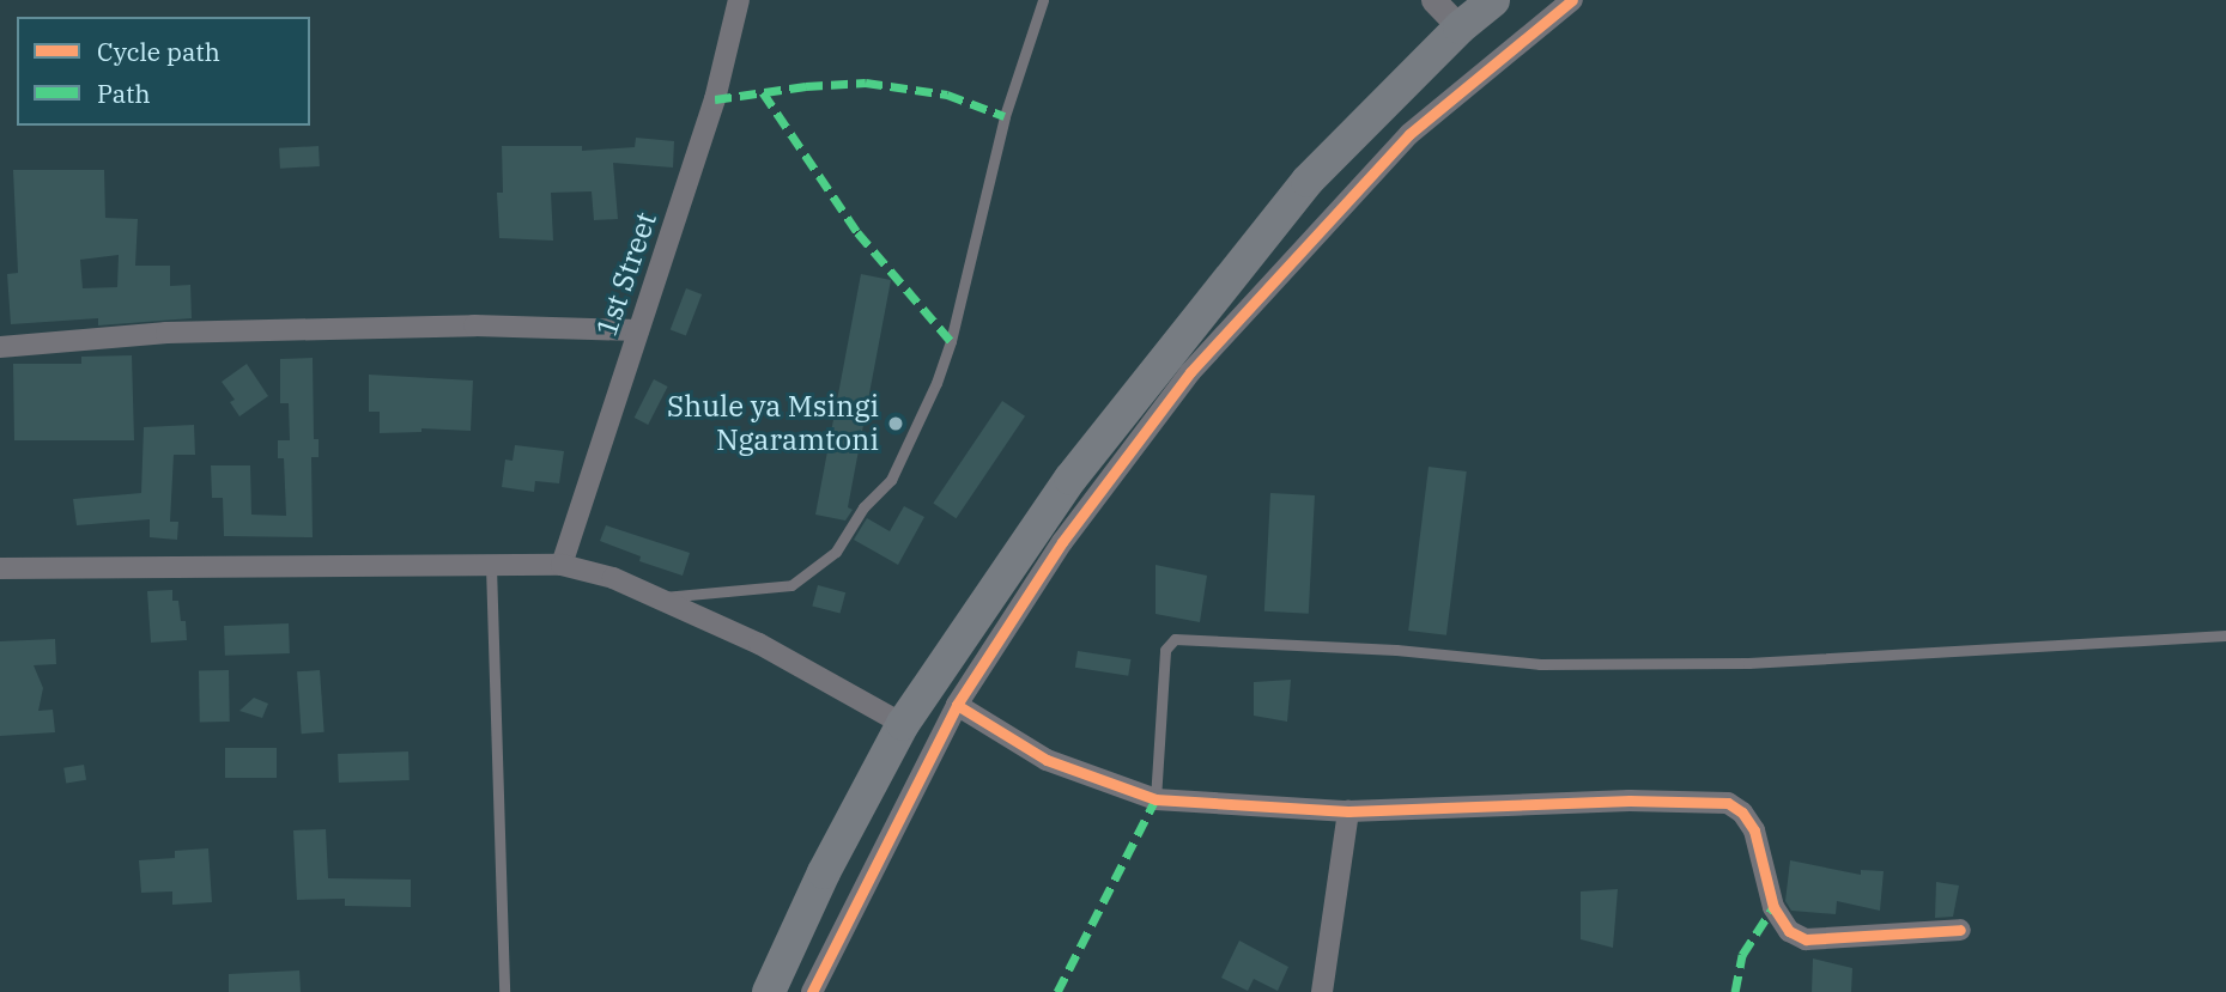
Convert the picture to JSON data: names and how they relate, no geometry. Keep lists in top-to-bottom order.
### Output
{
  "streets": {
    "street": ["1st Street"]
  },
  "places": ["Shule ya Msingi Ngaramtoni"],
  "legend": ["Cycle path", "Path"]
}
